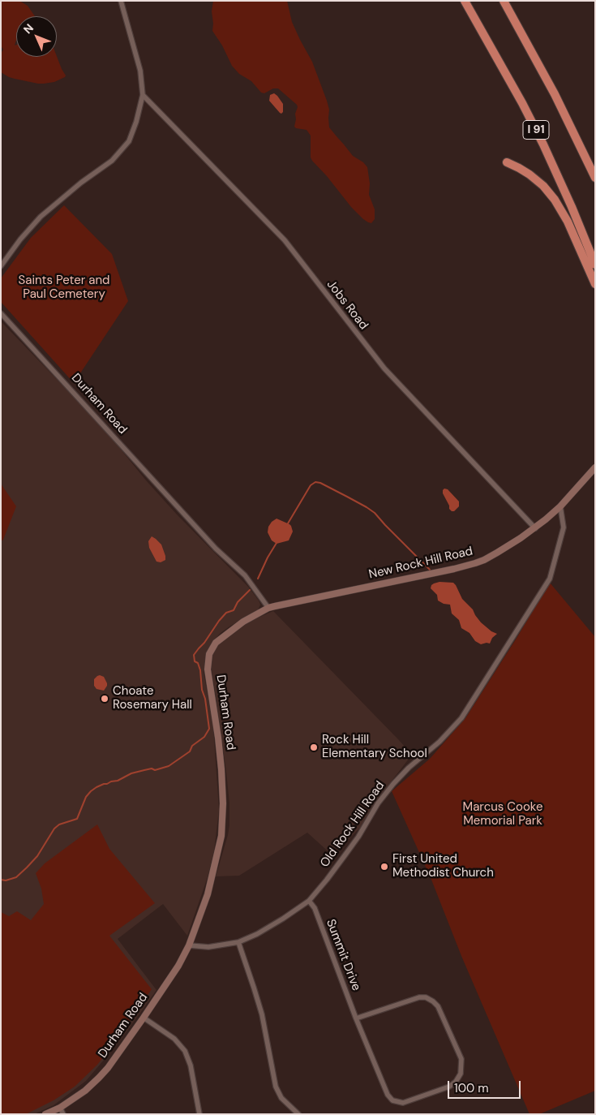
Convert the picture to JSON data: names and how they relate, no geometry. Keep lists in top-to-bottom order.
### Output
{
  "streets": {
    "highway": ["I 91"],
    "main road": ["Durham Road", "New Rock Hill Road"],
    "street": ["Jobs Road", "Old Rock Hill Road", "Summit Drive"]
  },
  "crossings": [
    ["Jobs Road", "New Rock Hill Road"],
    ["Durham Road", "New Rock Hill Road"],
    ["Durham Road", "Old Rock Hill Road"],
    ["New Rock Hill Road", "Old Rock Hill Road"],
    ["Old Rock Hill Road", "Summit Drive"]
  ],
  "parks": ["Saints Peter and Paul Cemetery", "Marcus Cooke Memorial Park"],
  "places": ["Choate Rosemary Hall", "Rock Hill Elementary School", "First United Methodist Church"],
  "scale_bar": "100 m",
  "north": "top left"
}
